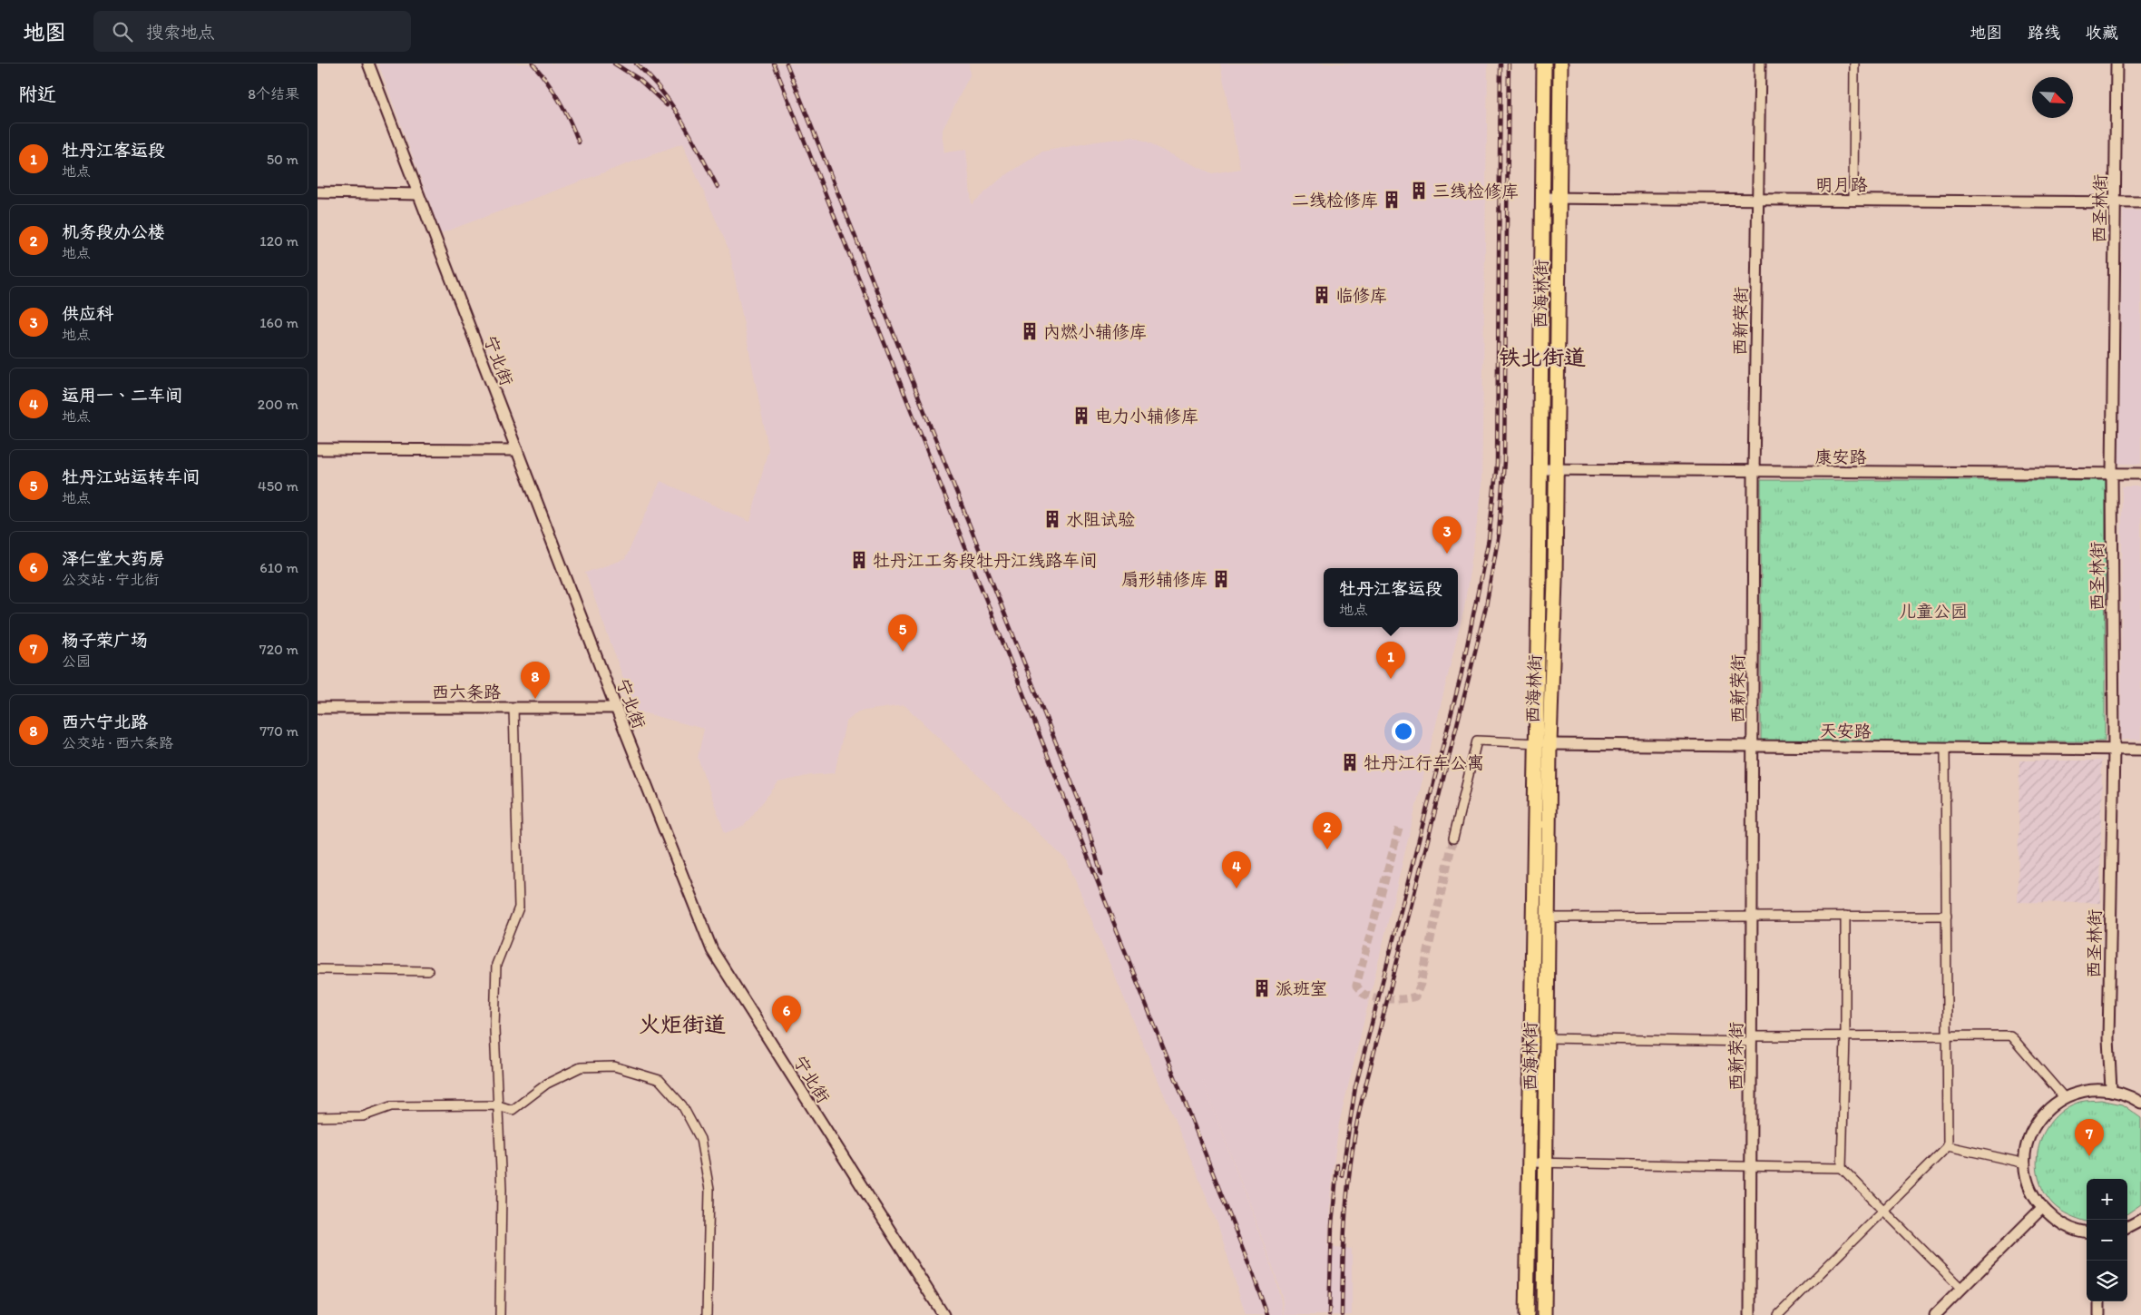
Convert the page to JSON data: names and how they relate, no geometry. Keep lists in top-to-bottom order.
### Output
{
  "streets": {
    "highway": ["西海林街"],
    "street": [
      "明月路",
      "西圣林街",
      "西新荣街",
      "宁北街",
      "康安路",
      "西六条路",
      "天安路"
    ]
  },
  "crossings": [
    ["明月路", "西圣林街"],
    ["明月路", "西海林街"],
    ["明月路", "西新荣街"],
    ["西圣林街", "康安路"],
    ["西圣林街", "天安路"],
    ["西海林街", "康安路"],
    ["西海林街", "天安路"],
    ["西新荣街", "康安路"],
    ["西新荣街", "天安路"],
    ["宁北街", "西六条路"]
  ],
  "districts": ["铁北街道", "火炬街道"],
  "parks": ["儿童公园"],
  "places": {
    "building": [
      "三线检修库",
      "二线检修库",
      "临修库",
      "内燃小辅修库",
      "电力小辅修库",
      "水阻试验",
      "牡丹江工务段牡丹江线路车间",
      "扇形辅修库",
      "牡丹江行车公寓",
      "派班室"
    ]
  },
  "north": "bottom right",
  "page": {
    "header": "地图",
    "search": "搜索地点",
    "nav": ["地图", "路线", "收藏"],
    "heading": ["附近", "8个结果"],
    "list": [
      {
        "mark": "1",
        "name": "牡丹江客运段",
        "note": "地点",
        "value": "50 m"
      },
      {
        "mark": "2",
        "name": "机务段办公楼",
        "note": "地点",
        "value": "120 m"
      },
      {
        "mark": "3",
        "name": "供应科",
        "note": "地点",
        "value": "160 m"
      },
      {
        "mark": "4",
        "name": "运用一、二车间",
        "note": "地点",
        "value": "200 m"
      },
      {
        "mark": "5",
        "name": "牡丹江站运转车间",
        "note": "地点",
        "value": "450 m"
      },
      {
        "mark": "6",
        "name": "泽仁堂大药房",
        "note": "公交站 · 宁北街",
        "value": "610 m"
      },
      {
        "mark": "7",
        "name": "杨子荣广场",
        "note": "公园",
        "value": "720 m"
      },
      {
        "mark": "8",
        "name": "西六宁北路",
        "note": "公交站 · 西六条路",
        "value": "770 m"
      }
    ],
    "pins": [
      "3",
      "5",
      "1",
      "8",
      "2",
      "4",
      "6",
      "7"
    ],
    "popup": ["牡丹江客运段", "地点"],
    "map_buttons": ["+", "−"]
  }
}
